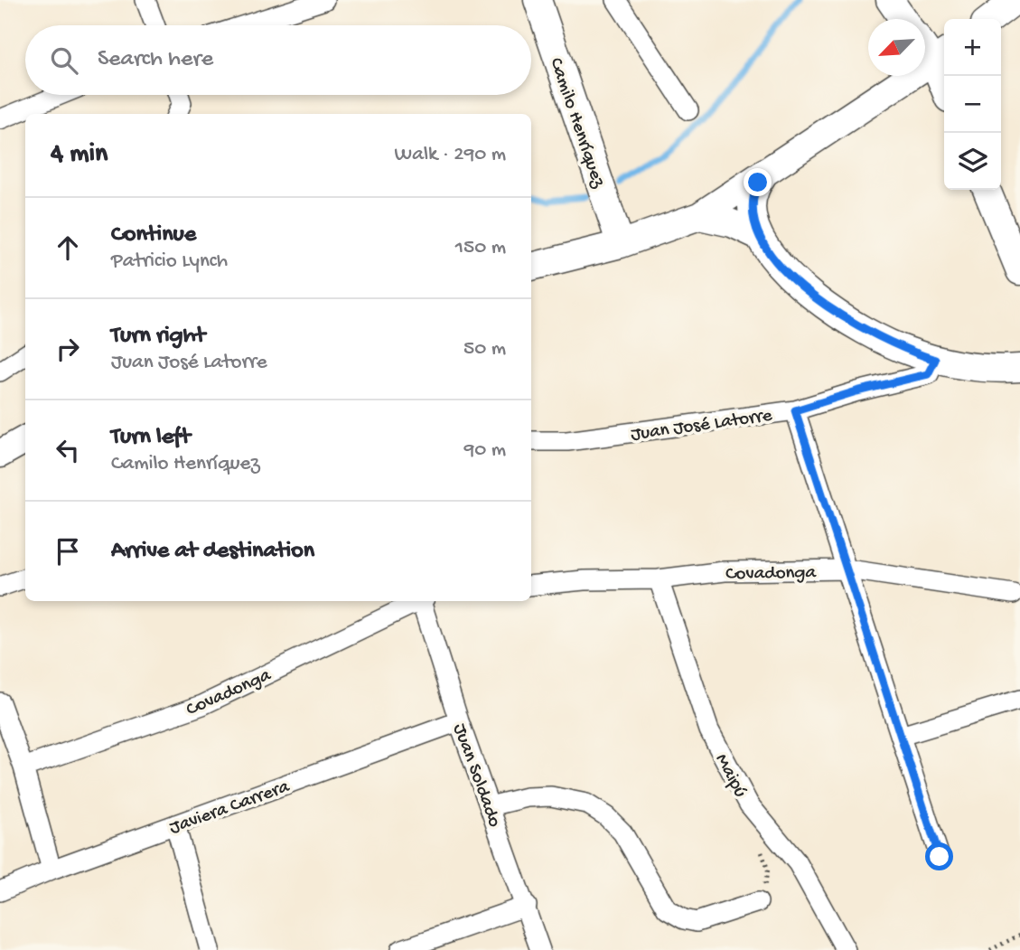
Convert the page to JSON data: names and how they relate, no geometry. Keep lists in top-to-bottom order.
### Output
{
  "streets": {
    "street": [
      "Camilo Henríquez",
      "Juan José Latorre",
      "Covadonga",
      "Juan Soldado",
      "Maipú",
      "Javiera Carrera"
    ]
  },
  "crossings": [
    ["Covadonga", "Maipú"],
    ["Juan Soldado", "Javiera Carrera"]
  ],
  "north": "bottom left",
  "page": {
    "map_buttons": ["+", "−"],
    "search": "Search here",
    "heading": ["4 min", "Walk · 290 m"],
    "list": [
      ["Continue", "Patricio Lynch", "150 m"],
      ["Turn right", "Juan José Latorre", "50 m"],
      ["Turn left", "Camilo Henríquez", "90 m"],
      "Arrive at destination"
    ]
  }
}
